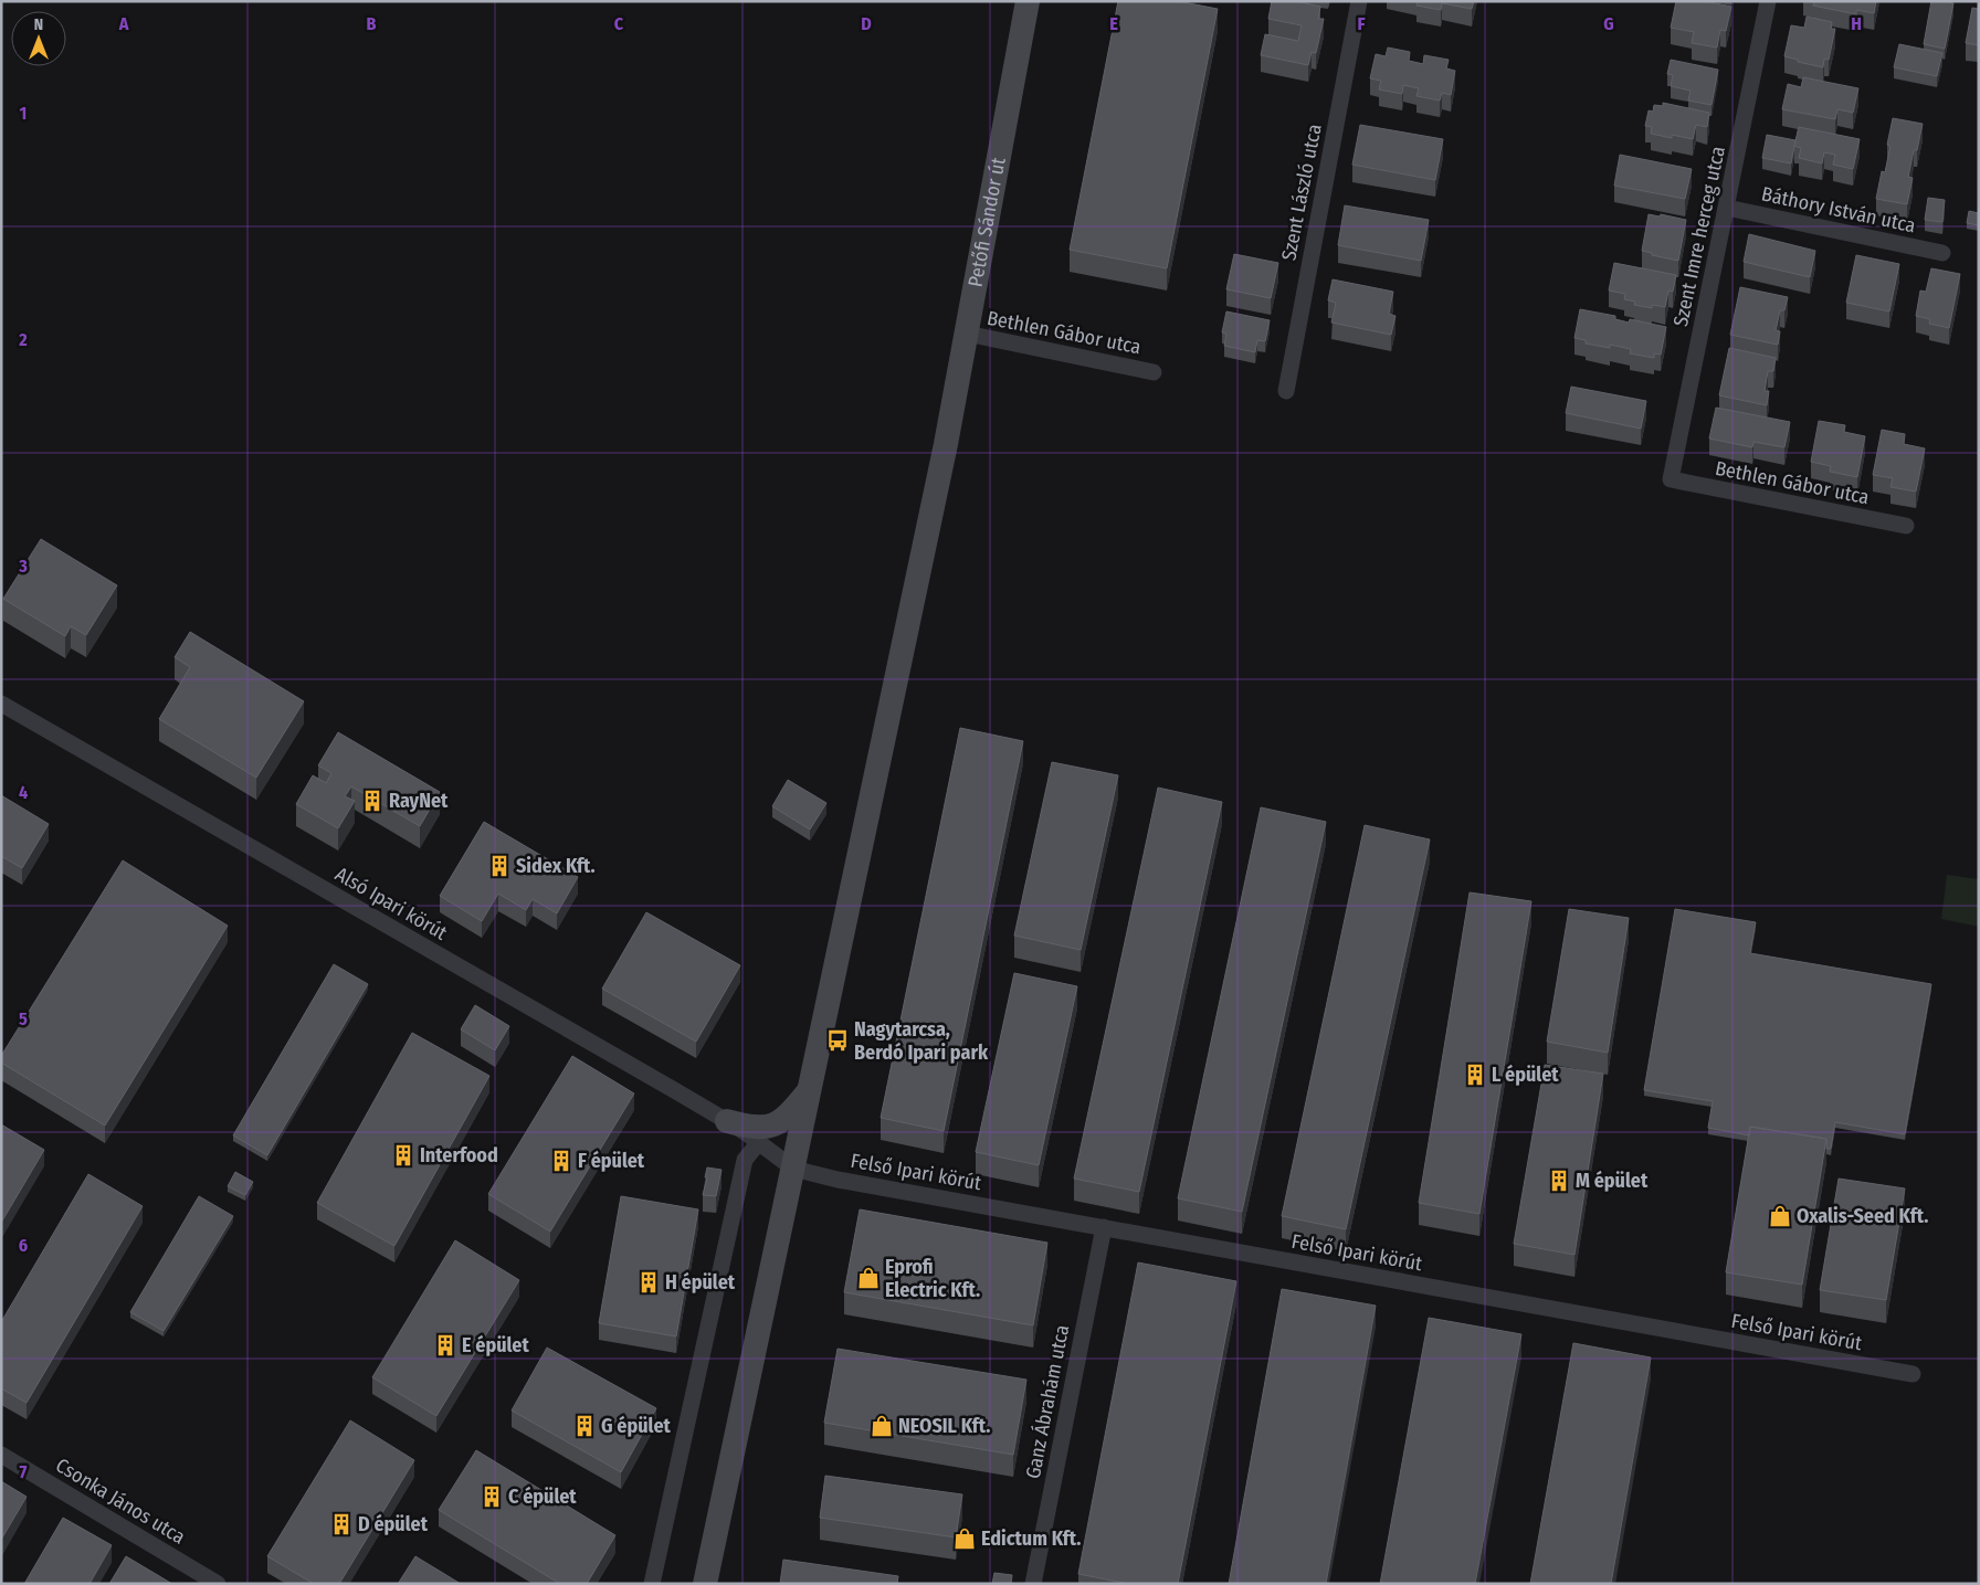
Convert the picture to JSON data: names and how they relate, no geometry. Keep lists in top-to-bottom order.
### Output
{
  "streets": {
    "main road": ["Petőfi Sándor út"],
    "street": [
      "Szent László utca",
      "Báthory István utca",
      "Szent Imre herceg utca",
      "Bethlen Gábor utca",
      "Alsó Ipari körút",
      "Felső Ipari körút",
      "Ganz Ábrahám utca",
      "Csonka János utca"
    ]
  },
  "crossings": [
    ["Báthory István utca", "Szent Imre herceg utca"],
    ["Petőfi Sándor út", "Bethlen Gábor utca"],
    ["Petőfi Sándor út", "Alsó Ipari körút"],
    ["Petőfi Sándor út", "Felső Ipari körút"],
    ["Szent Imre herceg utca", "Bethlen Gábor utca"],
    ["Alsó Ipari körút", "Felső Ipari körút"],
    ["Felső Ipari körút", "Ganz Ábrahám utca"]
  ],
  "places": {
    "building": [
      "RayNet",
      "Sidex Kft.",
      "L épület",
      "Interfood",
      "F épület",
      "M épület",
      "H épület",
      "E épület",
      "G épület",
      "C épület",
      "D épület"
    ],
    "bus stop": ["Nagytarcsa, Berdó Ipari park"],
    "shop": [
      "Oxalis-Seed Kft.",
      "Eprofi Electric Kft.",
      "NEOSIL Kft.",
      "Edictum Kft."
    ]
  },
  "north": "top",
  "grid": {
    "columns": [
      "A",
      "B",
      "C",
      "D",
      "E",
      "F",
      "G",
      "H"
    ],
    "rows": [
      "1",
      "2",
      "3",
      "4",
      "5",
      "6",
      "7"
    ]
  }
}
